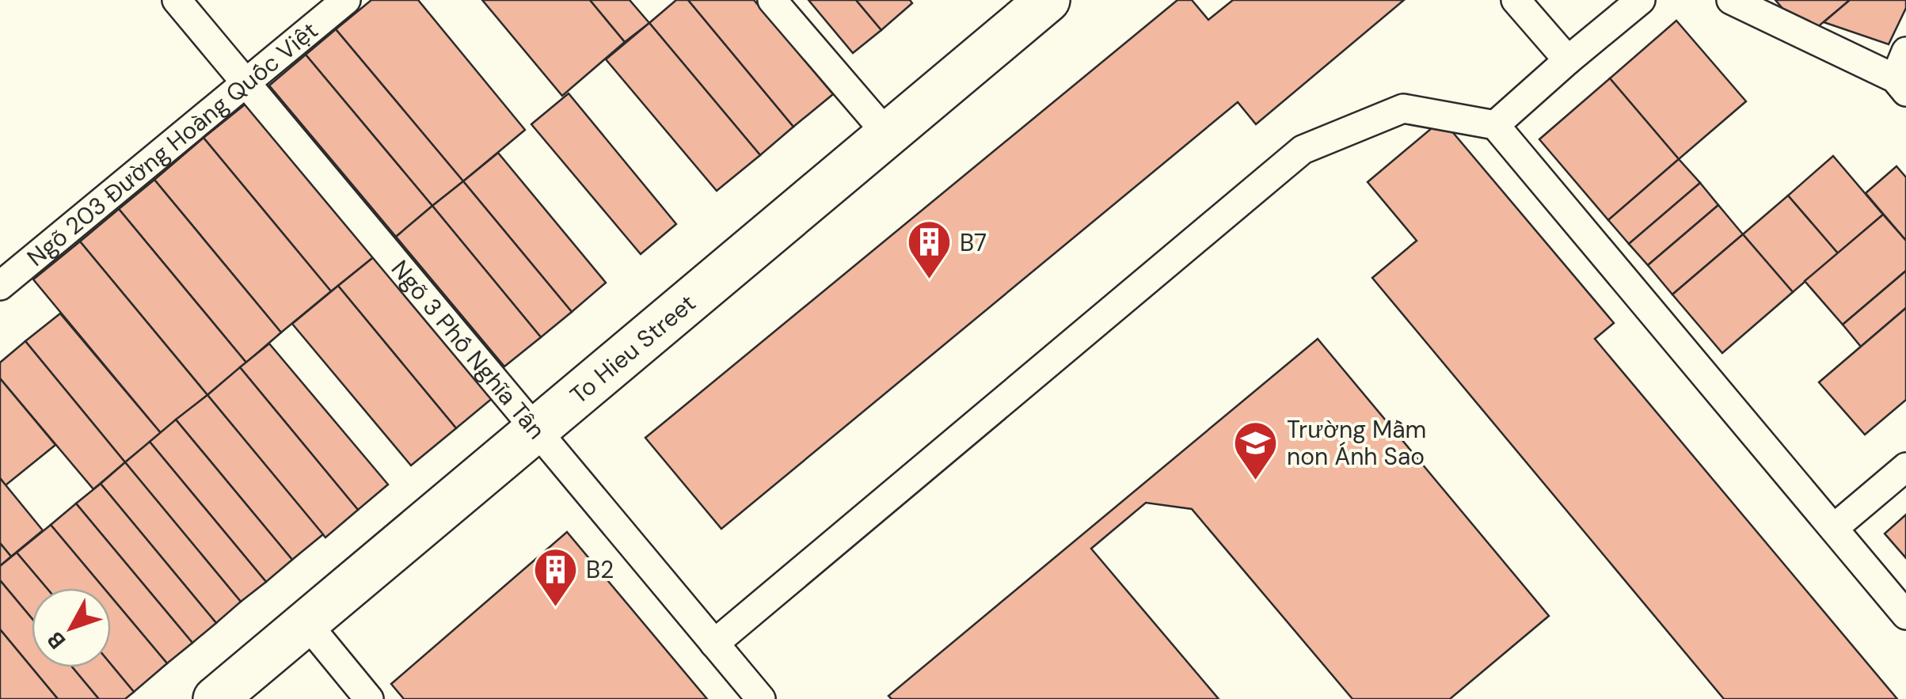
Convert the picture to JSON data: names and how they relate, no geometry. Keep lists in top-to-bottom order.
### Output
{
  "streets": {
    "street": ["To Hieu Street"],
    "lane": ["Ngõ 203 Đường Hoàng Quốc Việt", "Ngõ 3 Phố Nghĩa Tân"]
  },
  "crossings": [
    ["Ngõ 203 Đường Hoàng Quốc Việt", "Ngõ 3 Phố Nghĩa Tân"],
    ["Ngõ 3 Phố Nghĩa Tân", "To Hieu Street"]
  ],
  "places": {
    "building": ["B7", "B2"],
    "school or university": ["Trường Mầm non Ánh Sao"]
  },
  "north": "bottom left"
}
